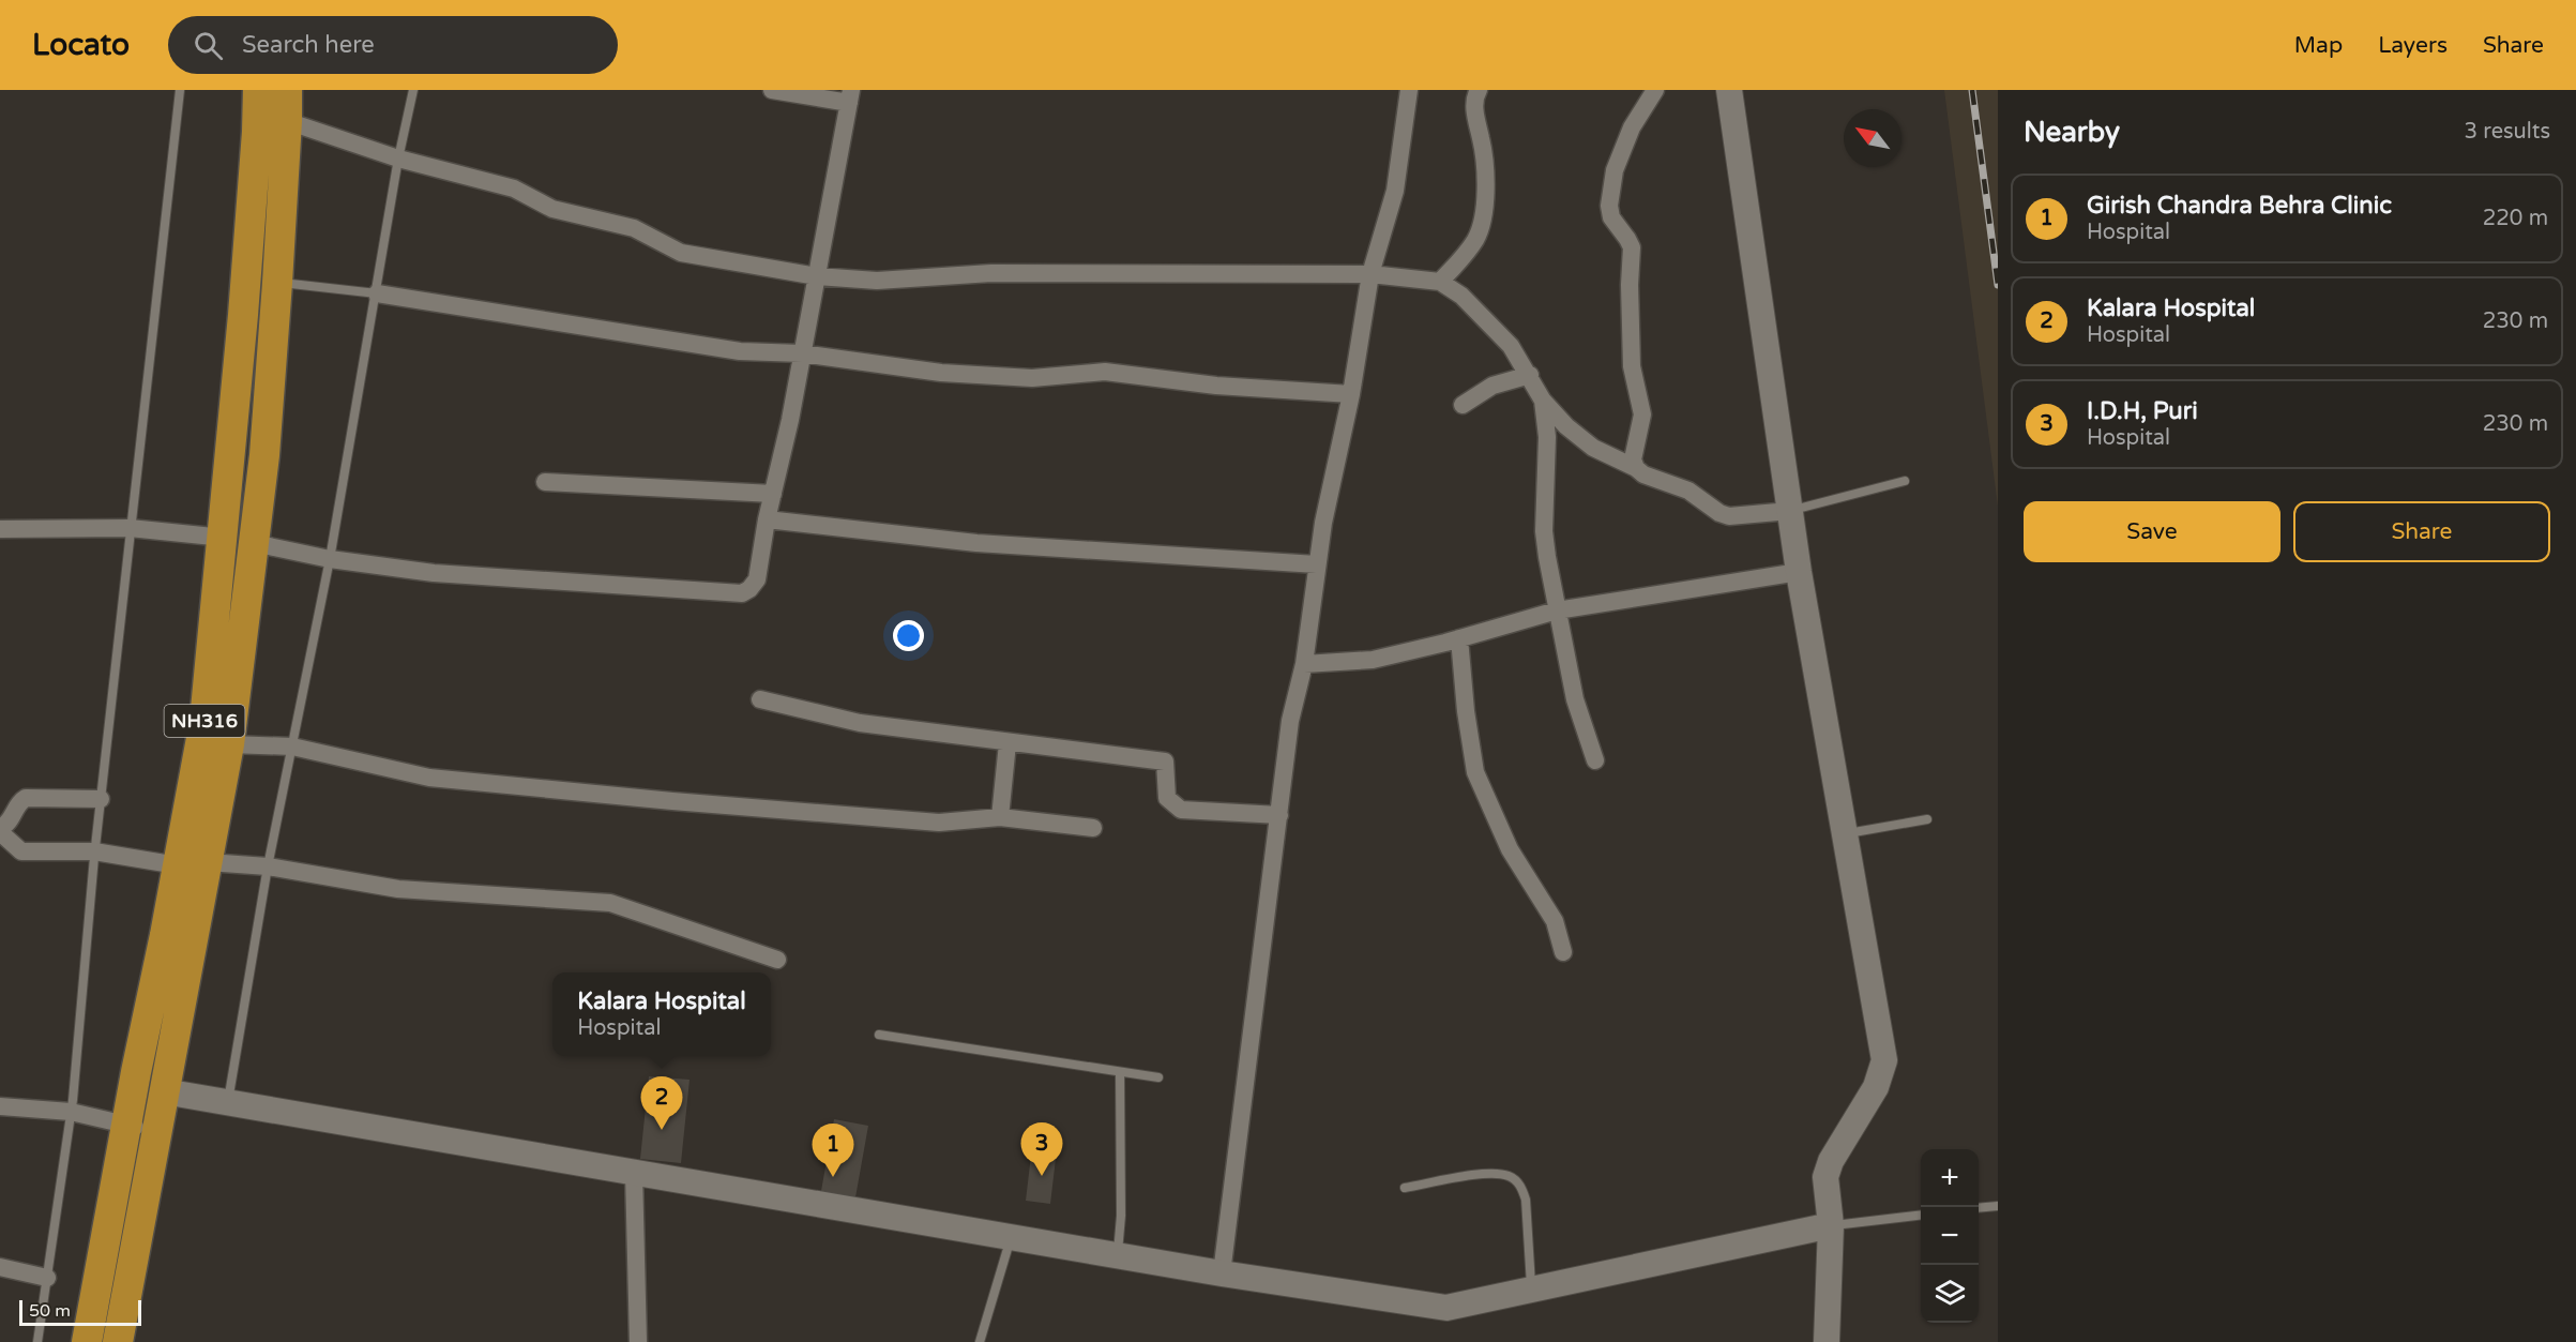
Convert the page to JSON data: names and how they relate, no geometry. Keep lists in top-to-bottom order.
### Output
{
  "streets": {
    "highway": ["NH316"]
  },
  "scale_bar": "50 m",
  "north": "top left",
  "page": {
    "header": "Locato",
    "search": "Search here",
    "nav": ["Map", "Layers", "Share"],
    "heading": ["Nearby", "3 results"],
    "list": [
      {
        "mark": "1",
        "name": "Girish Chandra Behra Clinic",
        "note": "Hospital",
        "value": "220 m"
      },
      {
        "mark": "2",
        "name": "Kalara Hospital",
        "note": "Hospital",
        "value": "230 m"
      },
      {
        "mark": "3",
        "name": "I.D.H, Puri",
        "note": "Hospital",
        "value": "230 m"
      }
    ],
    "buttons": ["Save", "Share"],
    "popup": ["Kalara Hospital", "Hospital"],
    "pins": ["2", "3", "1"],
    "map_buttons": ["+", "−"],
    "scale": "50 m"
  }
}
